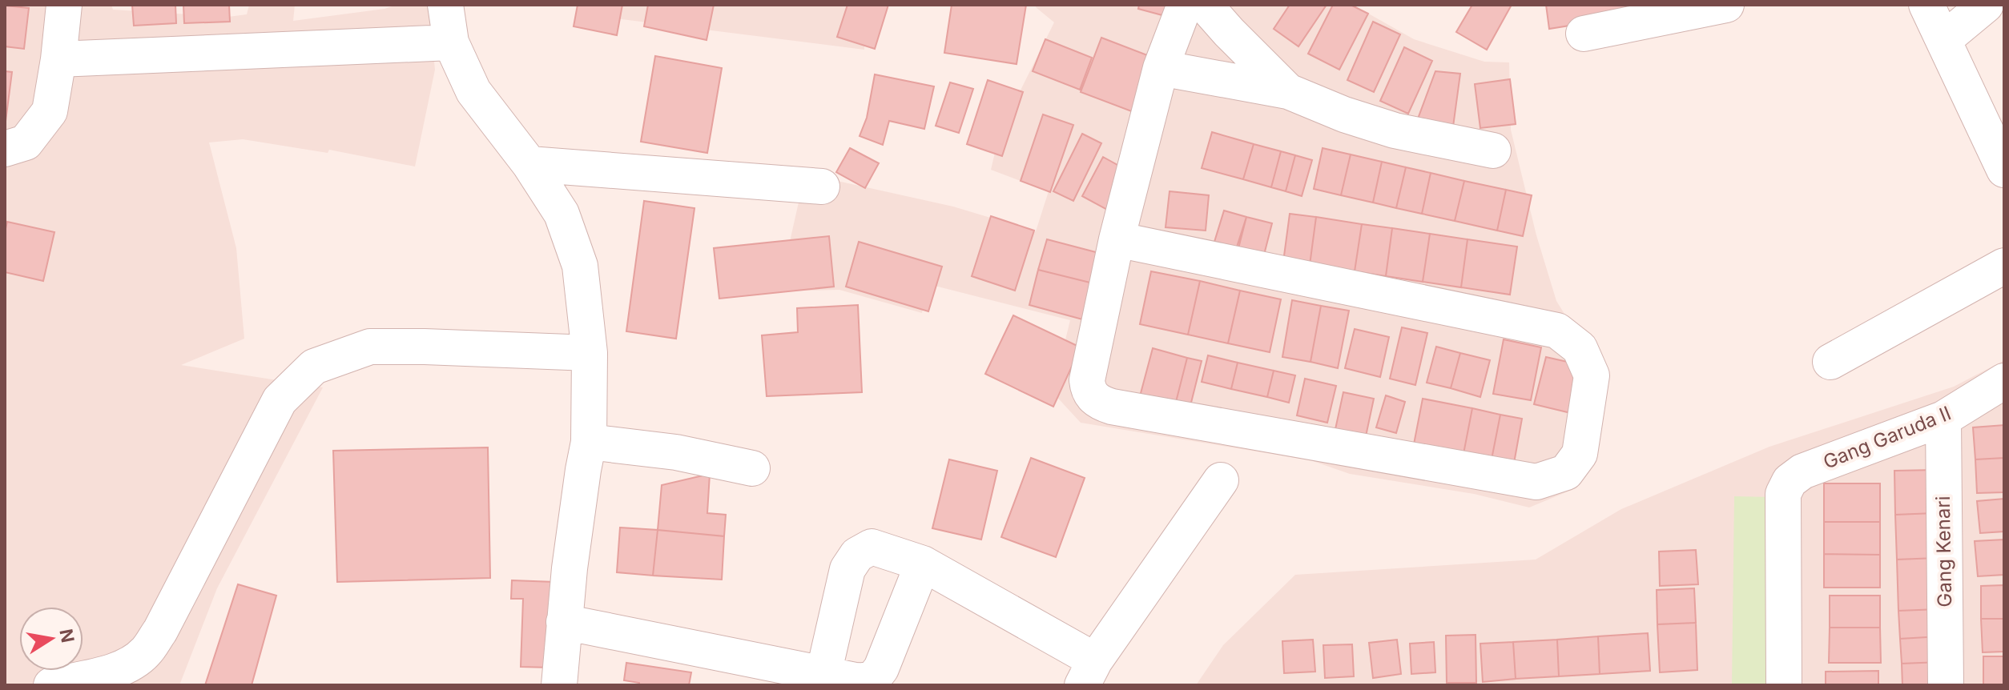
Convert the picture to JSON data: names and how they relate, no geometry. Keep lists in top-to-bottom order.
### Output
{
  "streets": {
    "street": ["Gang Garuda II", "Gang Kenari"]
  },
  "crossings": [
    ["Gang Garuda II", "Gang Kenari"]
  ],
  "north": "right"
}
